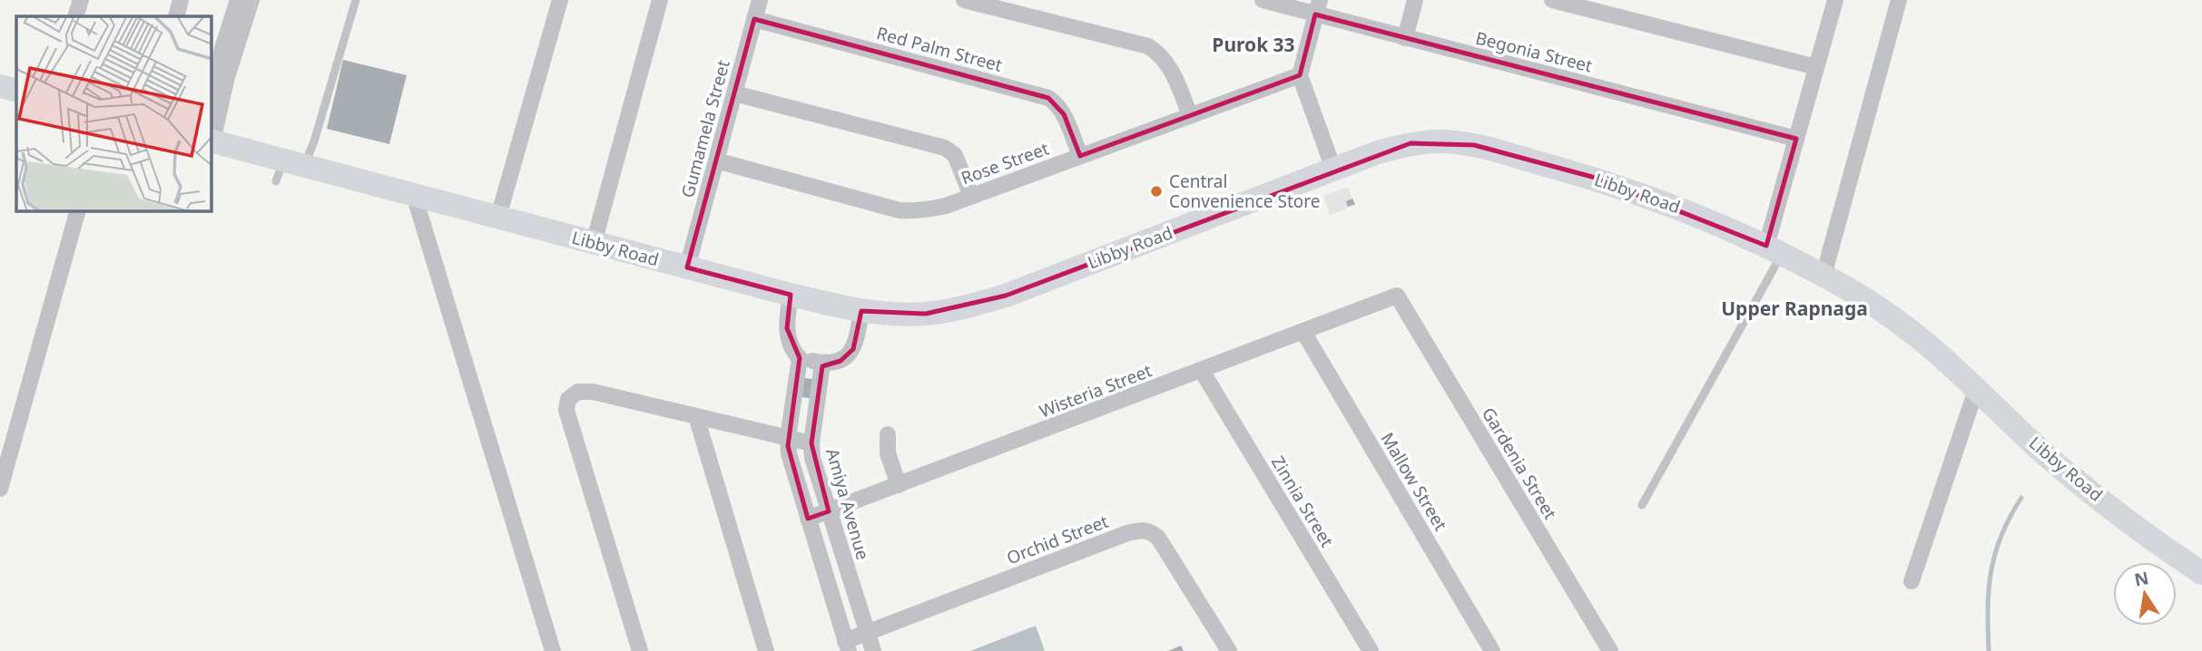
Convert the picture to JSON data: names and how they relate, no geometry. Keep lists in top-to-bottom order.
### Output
{
  "streets": {
    "main road": ["Libby Road"],
    "street": [
      "Red Palm Street",
      "Begonia Street",
      "Gumamela Street",
      "Rose Street",
      "Wisteria Street",
      "Gardenia Street",
      "Mallow Street",
      "Zinnia Street",
      "Amiya Avenue",
      "Orchid Street"
    ]
  },
  "crossings": [
    ["Red Palm Street", "Gumamela Street"],
    ["Red Palm Street", "Rose Street"],
    ["Gumamela Street", "Rose Street"],
    ["Gumamela Street", "Libby Road"],
    ["Wisteria Street", "Gardenia Street"],
    ["Wisteria Street", "Mallow Street"],
    ["Wisteria Street", "Zinnia Street"],
    ["Wisteria Street", "Amiya Avenue"],
    ["Amiya Avenue", "Orchid Street"]
  ],
  "districts": ["Purok 33", "Upper Rapnaga"],
  "places": ["Central Convenience Store"],
  "north": "top"
}
